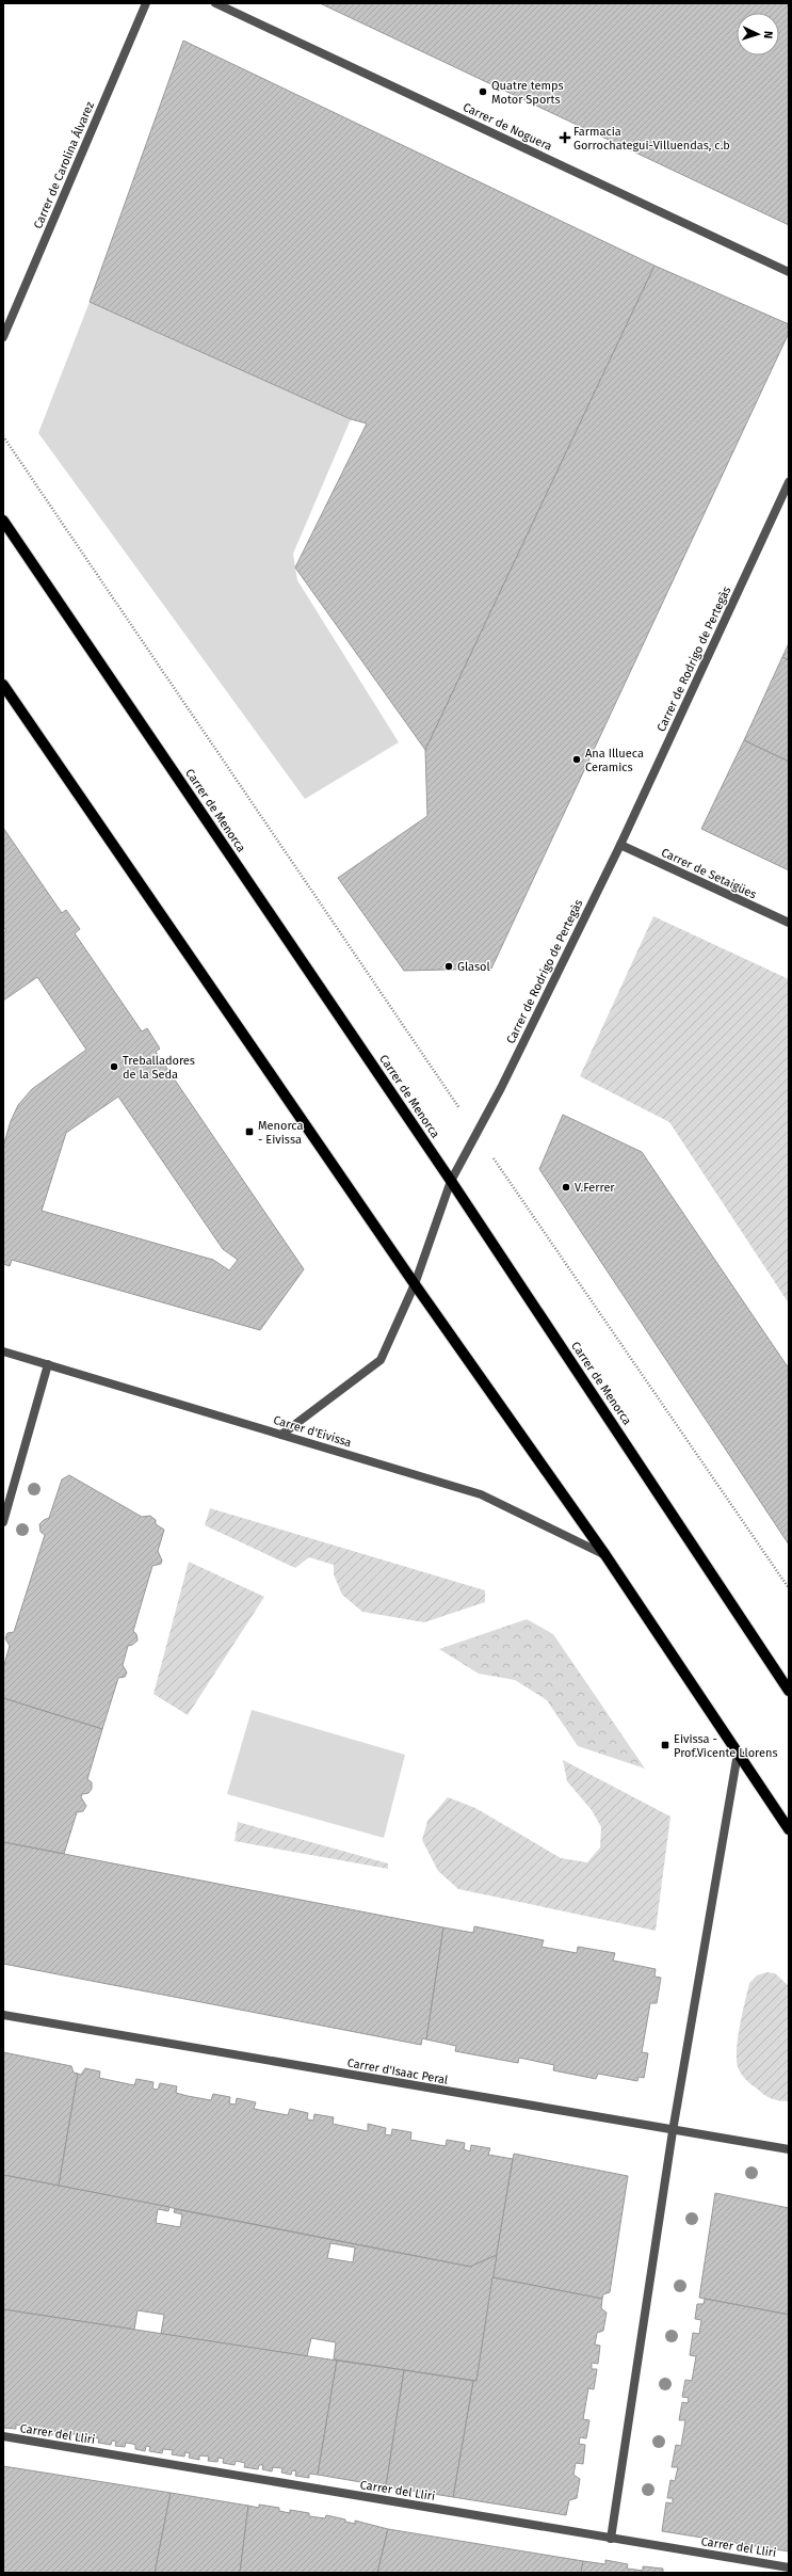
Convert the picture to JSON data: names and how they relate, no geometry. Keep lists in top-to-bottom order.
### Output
{
  "streets": {
    "main road": ["Carrer de Menorca"],
    "street": [
      "Carrer de Noguera",
      "Carrer de Carolina Álvarez",
      "Carrer de Rodrigo de Pertegàs",
      "Carrer de Setaigües",
      "Carrer d'Eivissa",
      "Carrer d'Isaac Peral",
      "Carrer del Lliri"
    ]
  },
  "crossings": [
    ["Carrer de Rodrigo de Pertegàs", "Carrer de Menorca"],
    ["Carrer de Rodrigo de Pertegàs", "Carrer de Setaigües"],
    ["Carrer de Rodrigo de Pertegàs", "Carrer d'Eivissa"]
  ],
  "places": {
    "other": [
      "Quatre temps Motor Sports",
      "Ana Illueca Ceramics",
      "Glasol",
      "Treballadores de la Seda",
      "V.Ferrer"
    ],
    "health": ["Farmacia Gorrochategui-Villuendas, c.b"],
    "transit": ["Menorca - Eivissa", "Eivissa - Prof.Vicente Llorens"]
  },
  "north": "right"
}
